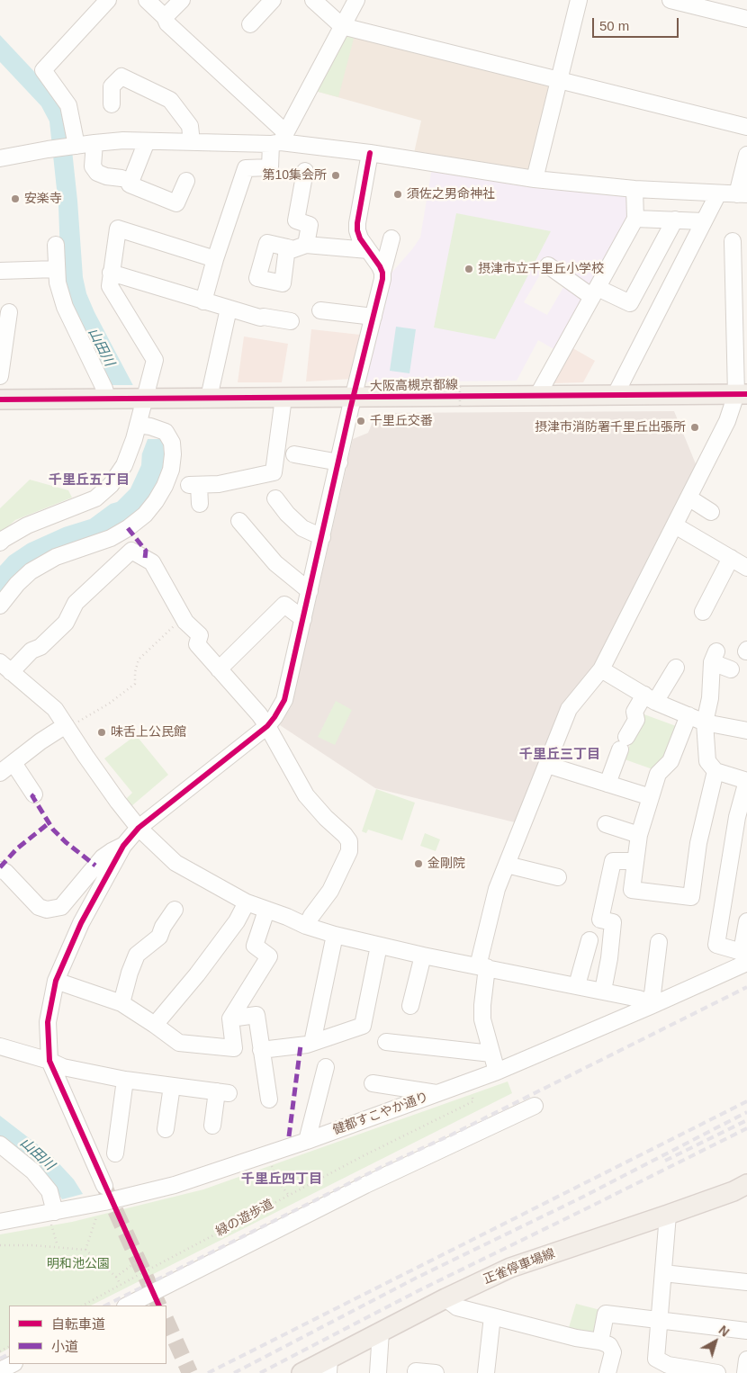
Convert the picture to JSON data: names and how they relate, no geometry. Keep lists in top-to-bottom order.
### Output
{
  "streets": {
    "main road": ["大阪高槻京都線", "正雀停車場線"],
    "street": ["健都すこやか通り"],
    "path": ["緑の遊歩道"]
  },
  "districts": ["千里丘五丁目", "千里丘三丁目", "千里丘四丁目"],
  "water": ["山田川"],
  "parks": ["明和池公園"],
  "places": [
    "第10集会所",
    "須佐之男命神社",
    "安楽寺",
    "摂津市立千里丘小学校",
    "千里丘交番",
    "摂津市消防署千里丘出張所",
    "味舌上公民館",
    "金剛院"
  ],
  "legend": ["自転車道", "小道"],
  "scale_bar": "50 m",
  "north": "top right"
}
